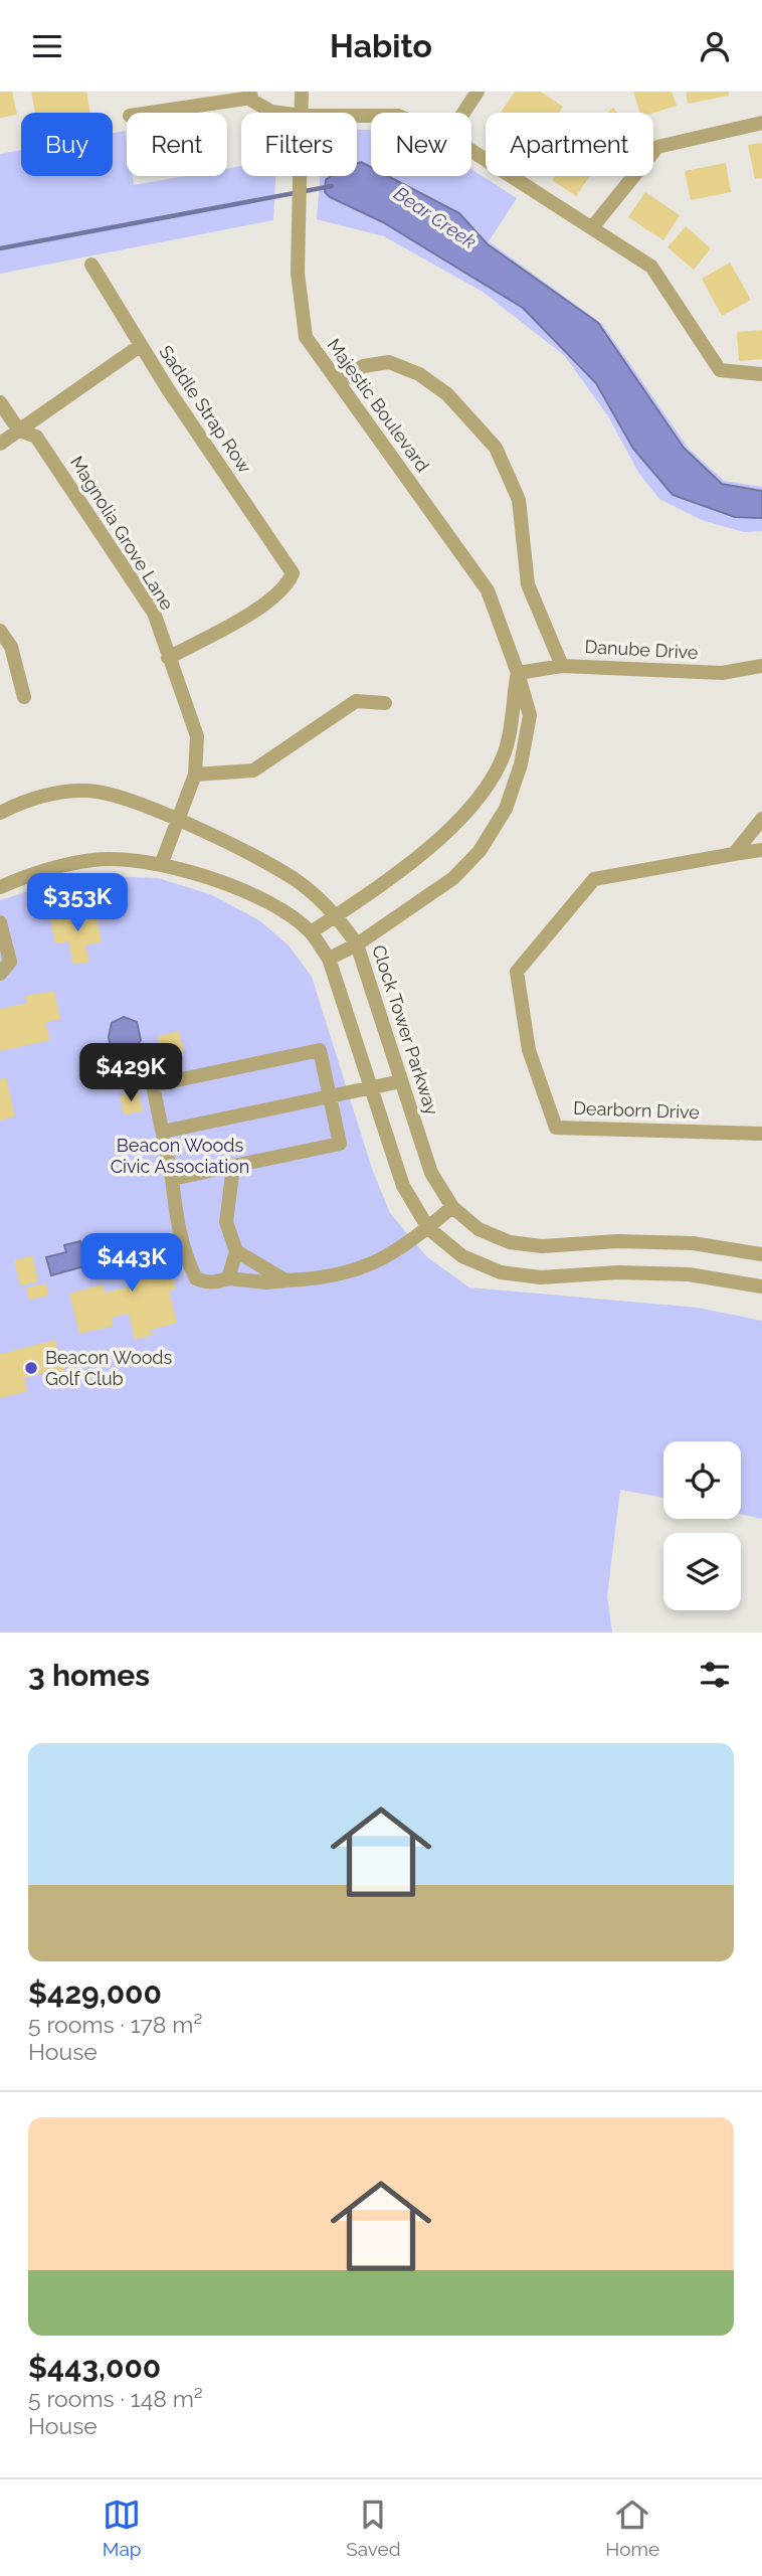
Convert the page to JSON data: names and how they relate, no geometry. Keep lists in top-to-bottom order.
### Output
{
  "streets": {
    "street": [
      "Majestic Boulevard",
      "Saddle Strap Row",
      "Magnolia Grove Lane",
      "Danube Drive",
      "Clock Tower Parkway",
      "Dearborn Drive"
    ]
  },
  "crossings": [
    ["Majestic Boulevard", "Danube Drive"],
    ["Majestic Boulevard", "Clock Tower Parkway"],
    ["Saddle Strap Row", "Magnolia Grove Lane"],
    ["Magnolia Grove Lane", "Clock Tower Parkway"]
  ],
  "water": ["Bear Creek"],
  "parks": ["Beacon Woods Civic Association"],
  "places": ["Beacon Woods Golf Club"],
  "page": {
    "header": "Habito",
    "chip": [
      "Buy",
      "Rent",
      "Filters",
      "New",
      "Apartment"
    ],
    "price": ["$353K", "$429K", "$443K"],
    "heading": "3 homes",
    "list": [
      {
        "name": "$429,000",
        "note": "5 rooms · 178 m² · House"
      },
      {
        "name": "$443,000",
        "note": "5 rooms · 148 m² · House"
      }
    ],
    "tabs": ["Map", "Saved", "Home"]
  }
}
